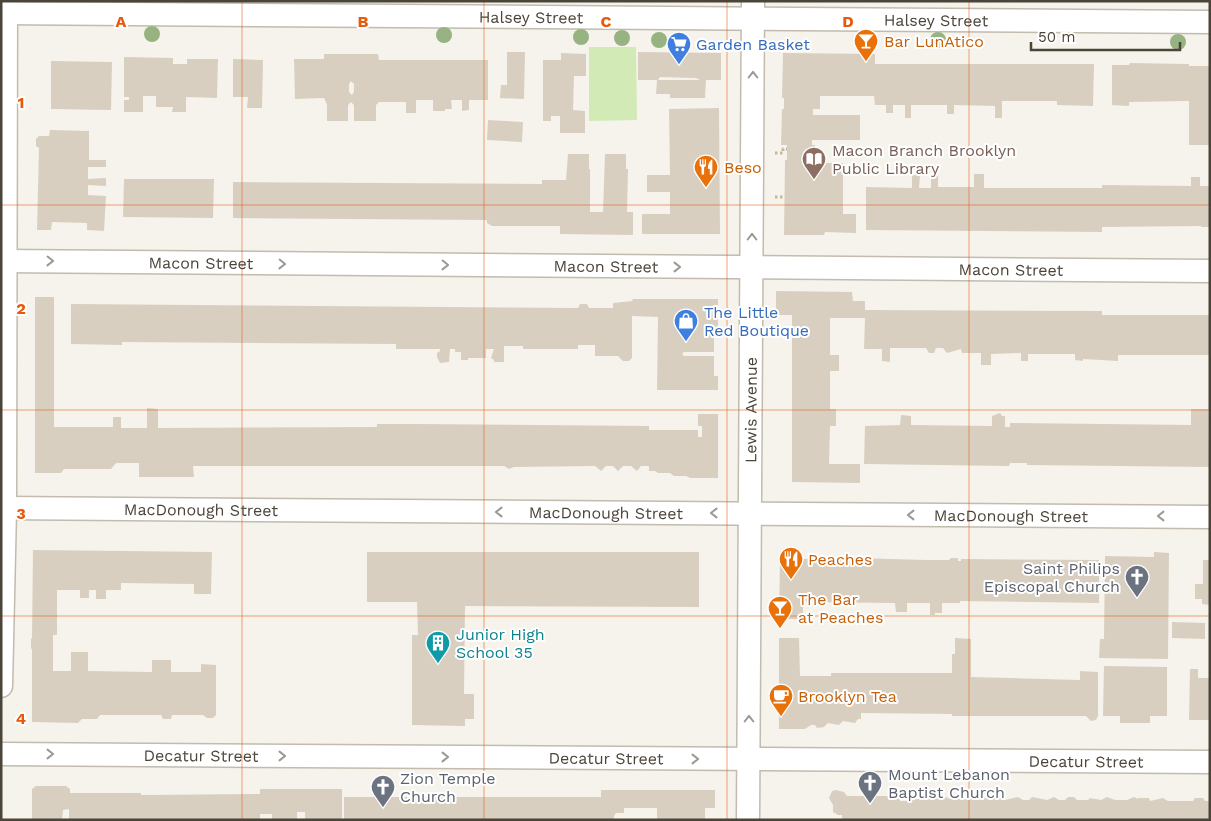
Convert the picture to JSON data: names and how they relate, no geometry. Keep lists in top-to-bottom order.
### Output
{
  "streets": {
    "street": [
      "Halsey Street",
      "Macon Street",
      "Lewis Avenue",
      "MacDonough Street",
      "Decatur Street"
    ]
  },
  "crossings": [
    ["Halsey Street", "Lewis Avenue"],
    ["Macon Street", "Lewis Avenue"],
    ["Lewis Avenue", "MacDonough Street"],
    ["Lewis Avenue", "Decatur Street"]
  ],
  "one_way": [
    "Macon Street",
    "Lewis Avenue",
    "MacDonough Street",
    "Decatur Street"
  ],
  "places": {
    "bar": ["Bar LunAtico", "The Bar at Peaches"],
    "supermarket": ["Garden Basket"],
    "library": ["Macon Branch Brooklyn Public Library"],
    "restaurant": ["Beso", "Peaches"],
    "shop": ["The Little Red Boutique"],
    "church": ["Saint Philips Episcopal Church", "Mount Lebanon Baptist Church", "Zion Temple Church"],
    "building": ["Junior High School 35"],
    "cafe": ["Brooklyn Tea"]
  },
  "scale_bar": "50 m",
  "grid": {
    "columns": [
      "A",
      "B",
      "C",
      "D"
    ],
    "rows": [
      "1",
      "2",
      "3",
      "4"
    ]
  }
}
